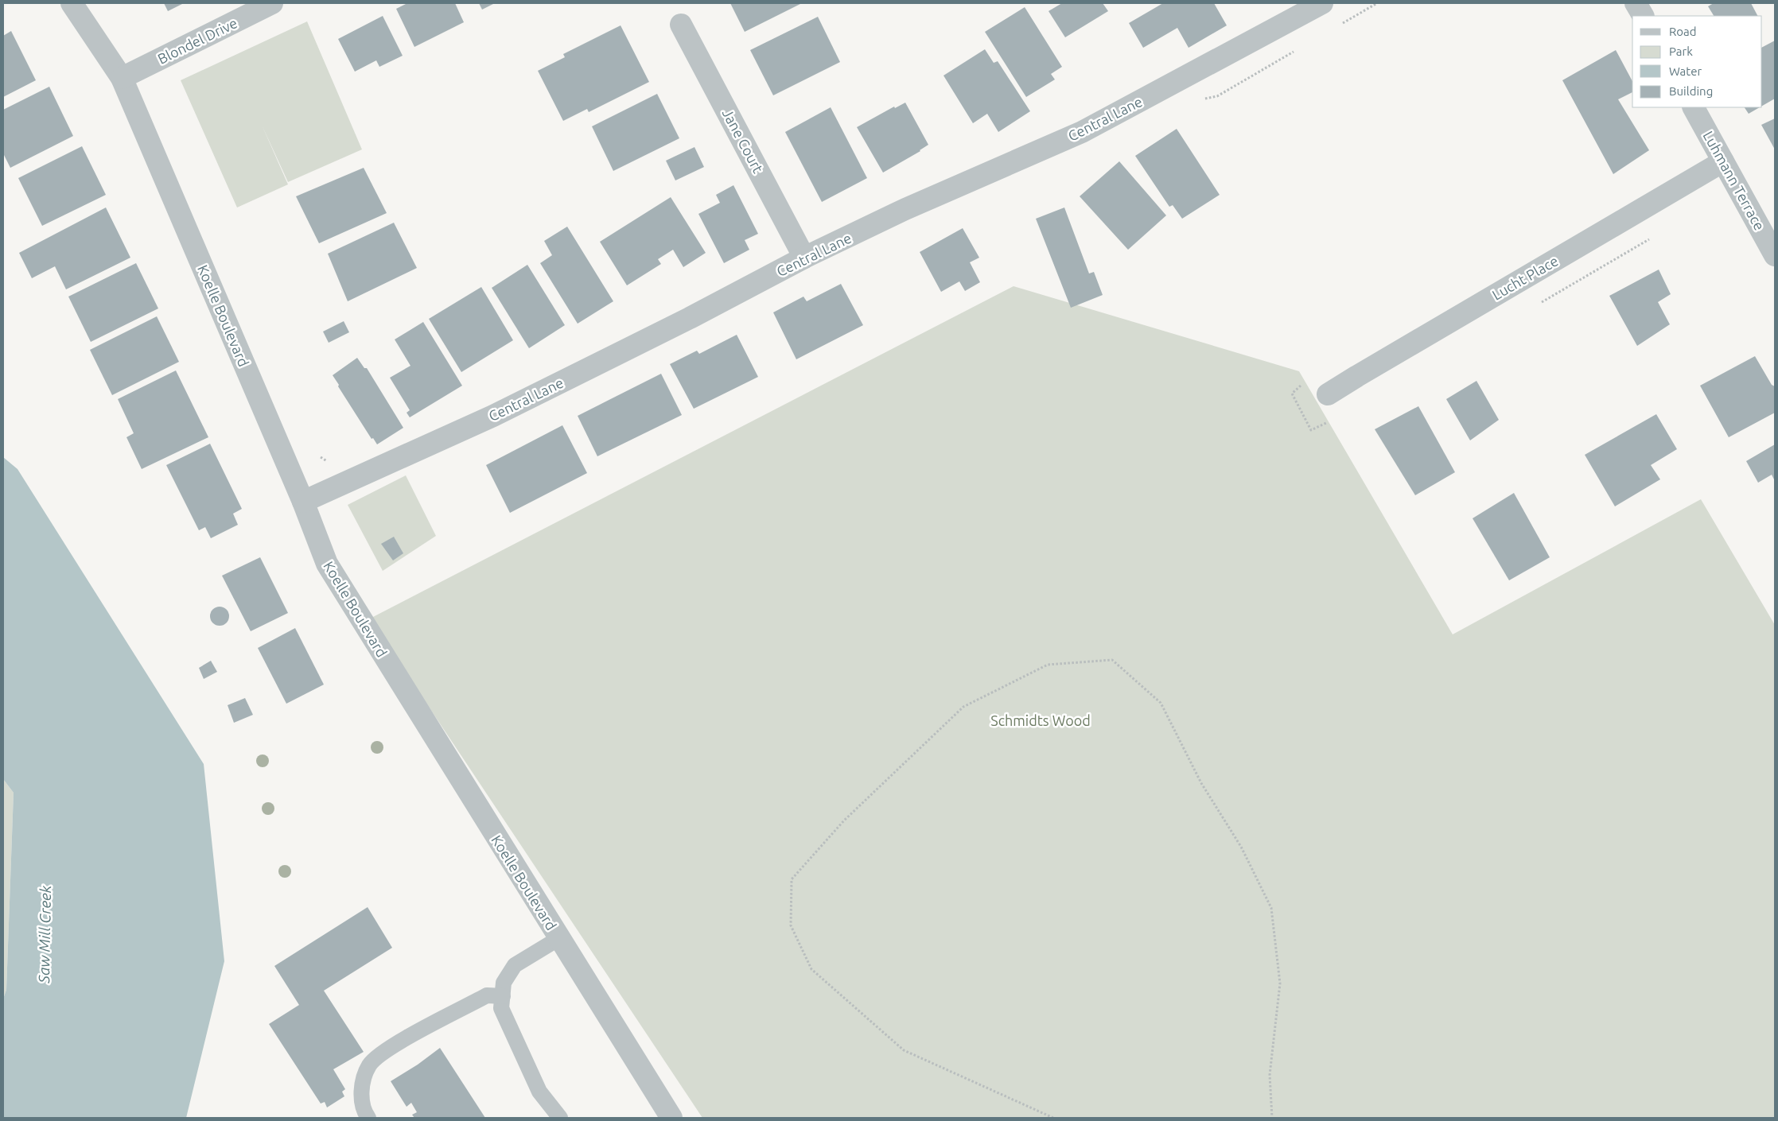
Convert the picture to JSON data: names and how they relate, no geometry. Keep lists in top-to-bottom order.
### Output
{
  "streets": {
    "street": [
      "Blondel Drive",
      "Central Lane",
      "Jane Court",
      "Luhmann Terrace",
      "Lucht Place",
      "Koelle Boulevard"
    ]
  },
  "crossings": [
    ["Blondel Drive", "Koelle Boulevard"],
    ["Central Lane", "Jane Court"],
    ["Central Lane", "Koelle Boulevard"],
    ["Luhmann Terrace", "Lucht Place"]
  ],
  "water": ["Saw Mill Creek"],
  "parks": ["Schmidts Wood"],
  "legend": [
    "Road",
    "Park",
    "Water",
    "Building"
  ]
}
